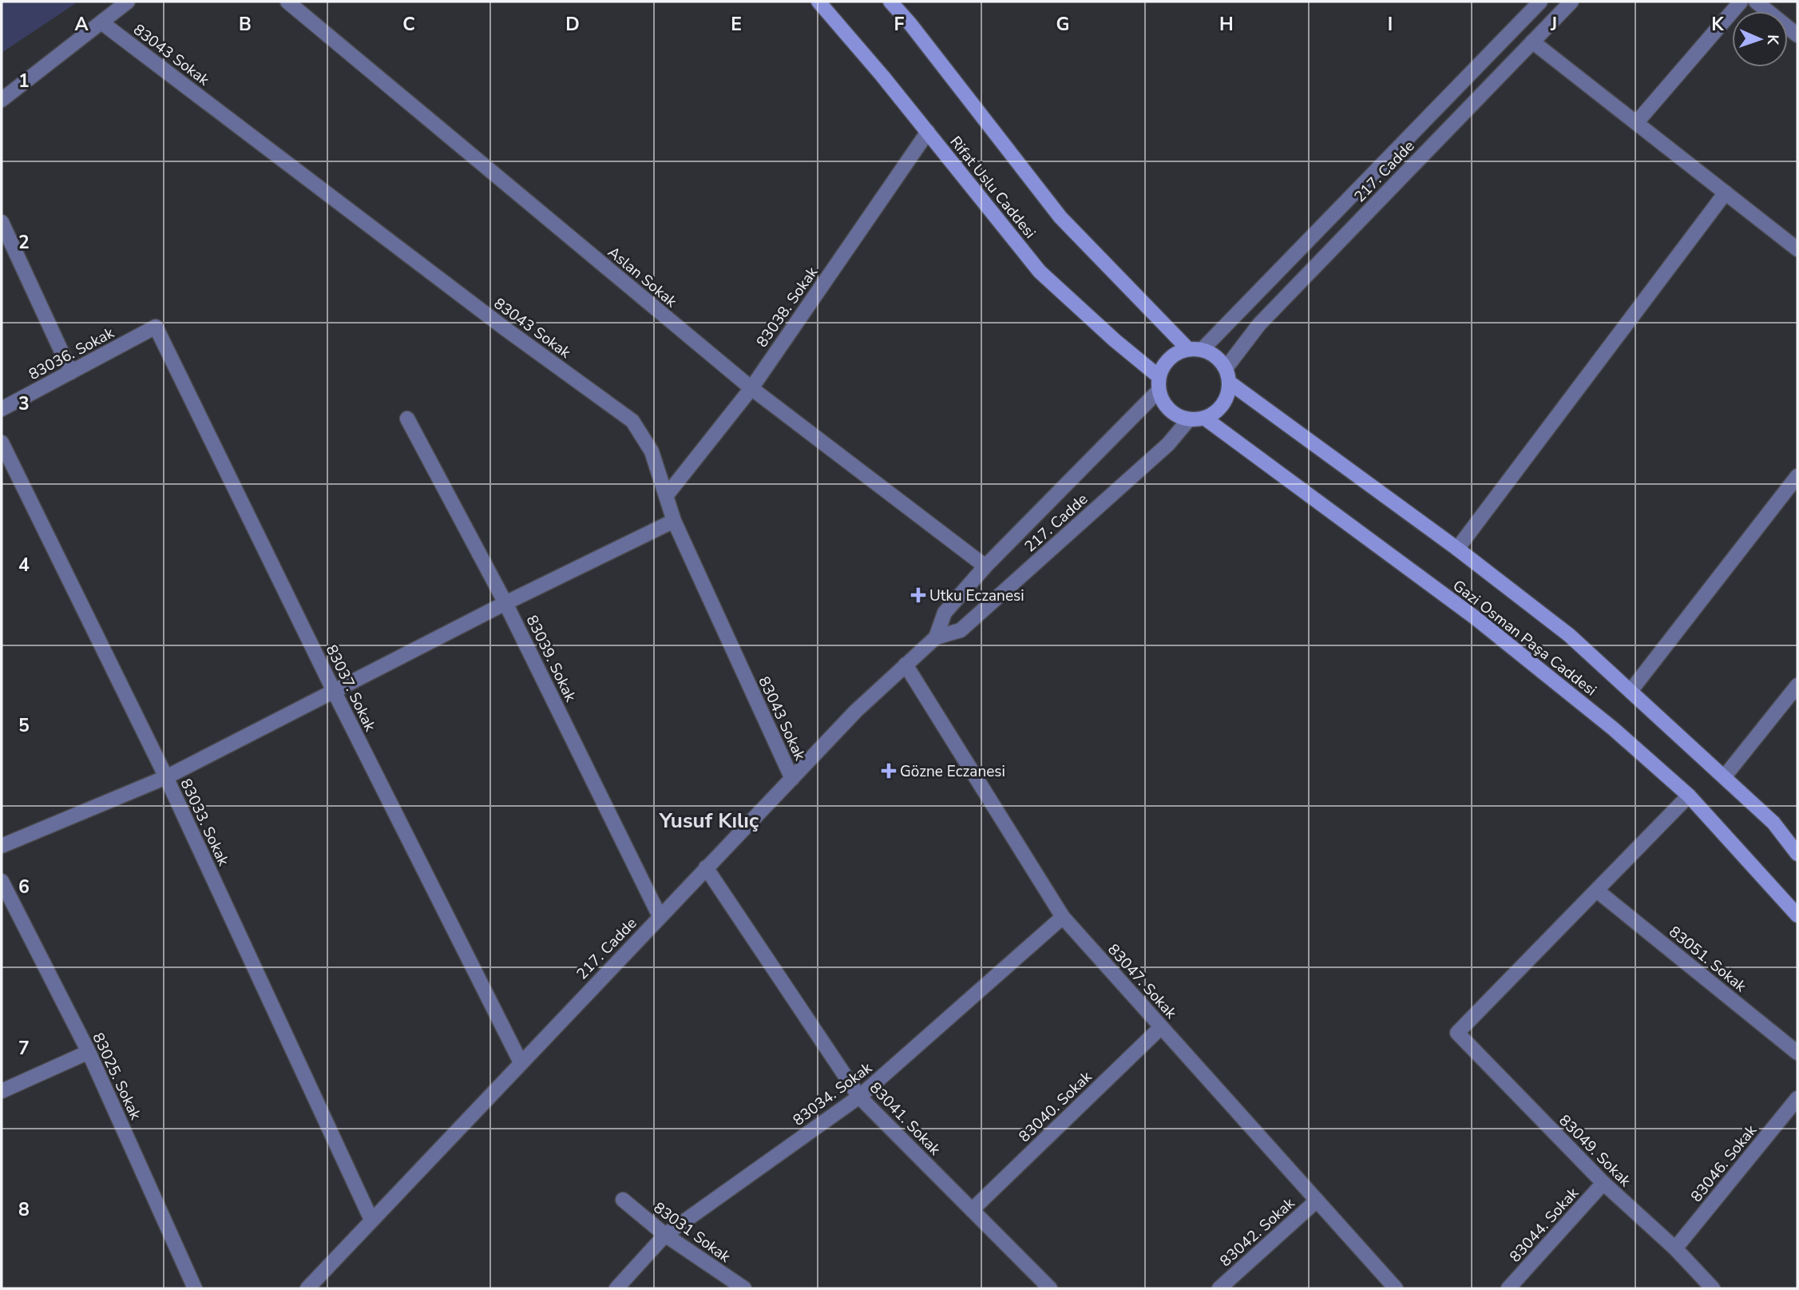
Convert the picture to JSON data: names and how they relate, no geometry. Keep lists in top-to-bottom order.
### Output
{
  "streets": {
    "main road": ["Rifat Uslu Caddesi", "Gazi Osman Paşa Caddesi"],
    "street": [
      "83043 Sokak",
      "217. Cadde",
      "Aslan Sokak",
      "83038. Sokak",
      "83036. Sokak",
      "83039. Sokak",
      "83037. Sokak",
      "83033. Sokak",
      "83051. Sokak",
      "83047. Sokak",
      "83025. Sokak",
      "83034. Sokak",
      "83040. Sokak",
      "83041. Sokak",
      "83049. Sokak",
      "83046. Sokak",
      "83044. Sokak",
      "83031 Sokak",
      "83042. Sokak"
    ]
  },
  "crossings": [
    ["83043 Sokak", "217. Cadde"],
    ["83043 Sokak", "83038. Sokak"],
    ["217. Cadde", "Rifat Uslu Caddesi"],
    ["217. Cadde", "Aslan Sokak"],
    ["217. Cadde", "Gazi Osman Paşa Caddesi"],
    ["217. Cadde", "83039. Sokak"],
    ["217. Cadde", "83037. Sokak"],
    ["217. Cadde", "83033. Sokak"],
    ["217. Cadde", "83047. Sokak"],
    ["217. Cadde", "83041. Sokak"],
    ["Rifat Uslu Caddesi", "83038. Sokak"],
    ["Rifat Uslu Caddesi", "Gazi Osman Paşa Caddesi"],
    ["Aslan Sokak", "83038. Sokak"],
    ["83036. Sokak", "83037. Sokak"],
    ["83051. Sokak", "83049. Sokak"],
    ["83047. Sokak", "83034. Sokak"],
    ["83047. Sokak", "83040. Sokak"],
    ["83047. Sokak", "83042. Sokak"],
    ["83034. Sokak", "83041. Sokak"],
    ["83034. Sokak", "83031 Sokak"],
    ["83040. Sokak", "83041. Sokak"],
    ["83049. Sokak", "83046. Sokak"],
    ["83049. Sokak", "83044. Sokak"]
  ],
  "districts": ["Yusuf Kılıç"],
  "places": {
    "health": ["Utku Eczanesi", "Gözne Eczanesi"]
  },
  "north": "right",
  "grid": {
    "columns": [
      "A",
      "B",
      "C",
      "D",
      "E",
      "F",
      "G",
      "H",
      "I",
      "J",
      "K"
    ],
    "rows": [
      "1",
      "2",
      "3",
      "4",
      "5",
      "6",
      "7",
      "8"
    ]
  }
}
